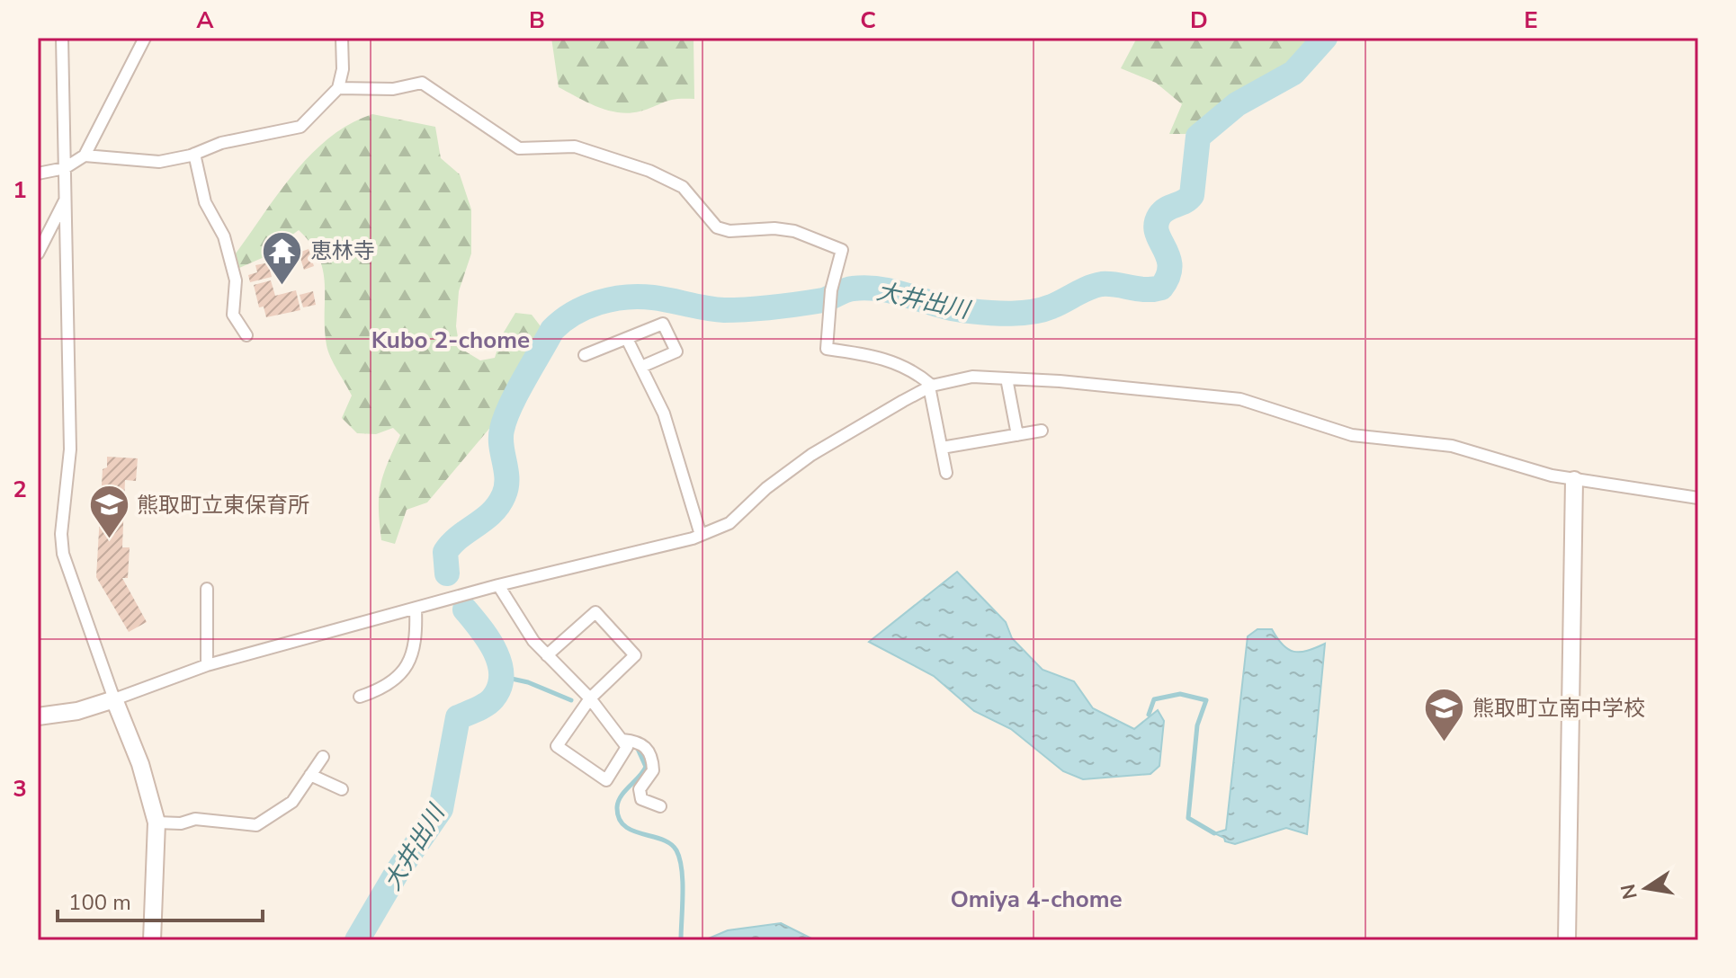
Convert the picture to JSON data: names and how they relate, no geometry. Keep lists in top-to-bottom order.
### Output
{
  "districts": ["Kubo 2-chome", "Omiya 4-chome"],
  "water": ["大井出川"],
  "places": {
    "temple": ["恵林寺"],
    "school or university": ["熊取町立東保育所", "熊取町立南中学校"]
  },
  "scale_bar": "100 m",
  "north": "left",
  "grid": {
    "columns": [
      "A",
      "B",
      "C",
      "D",
      "E"
    ],
    "rows": ["1", "2", "3"]
  }
}
